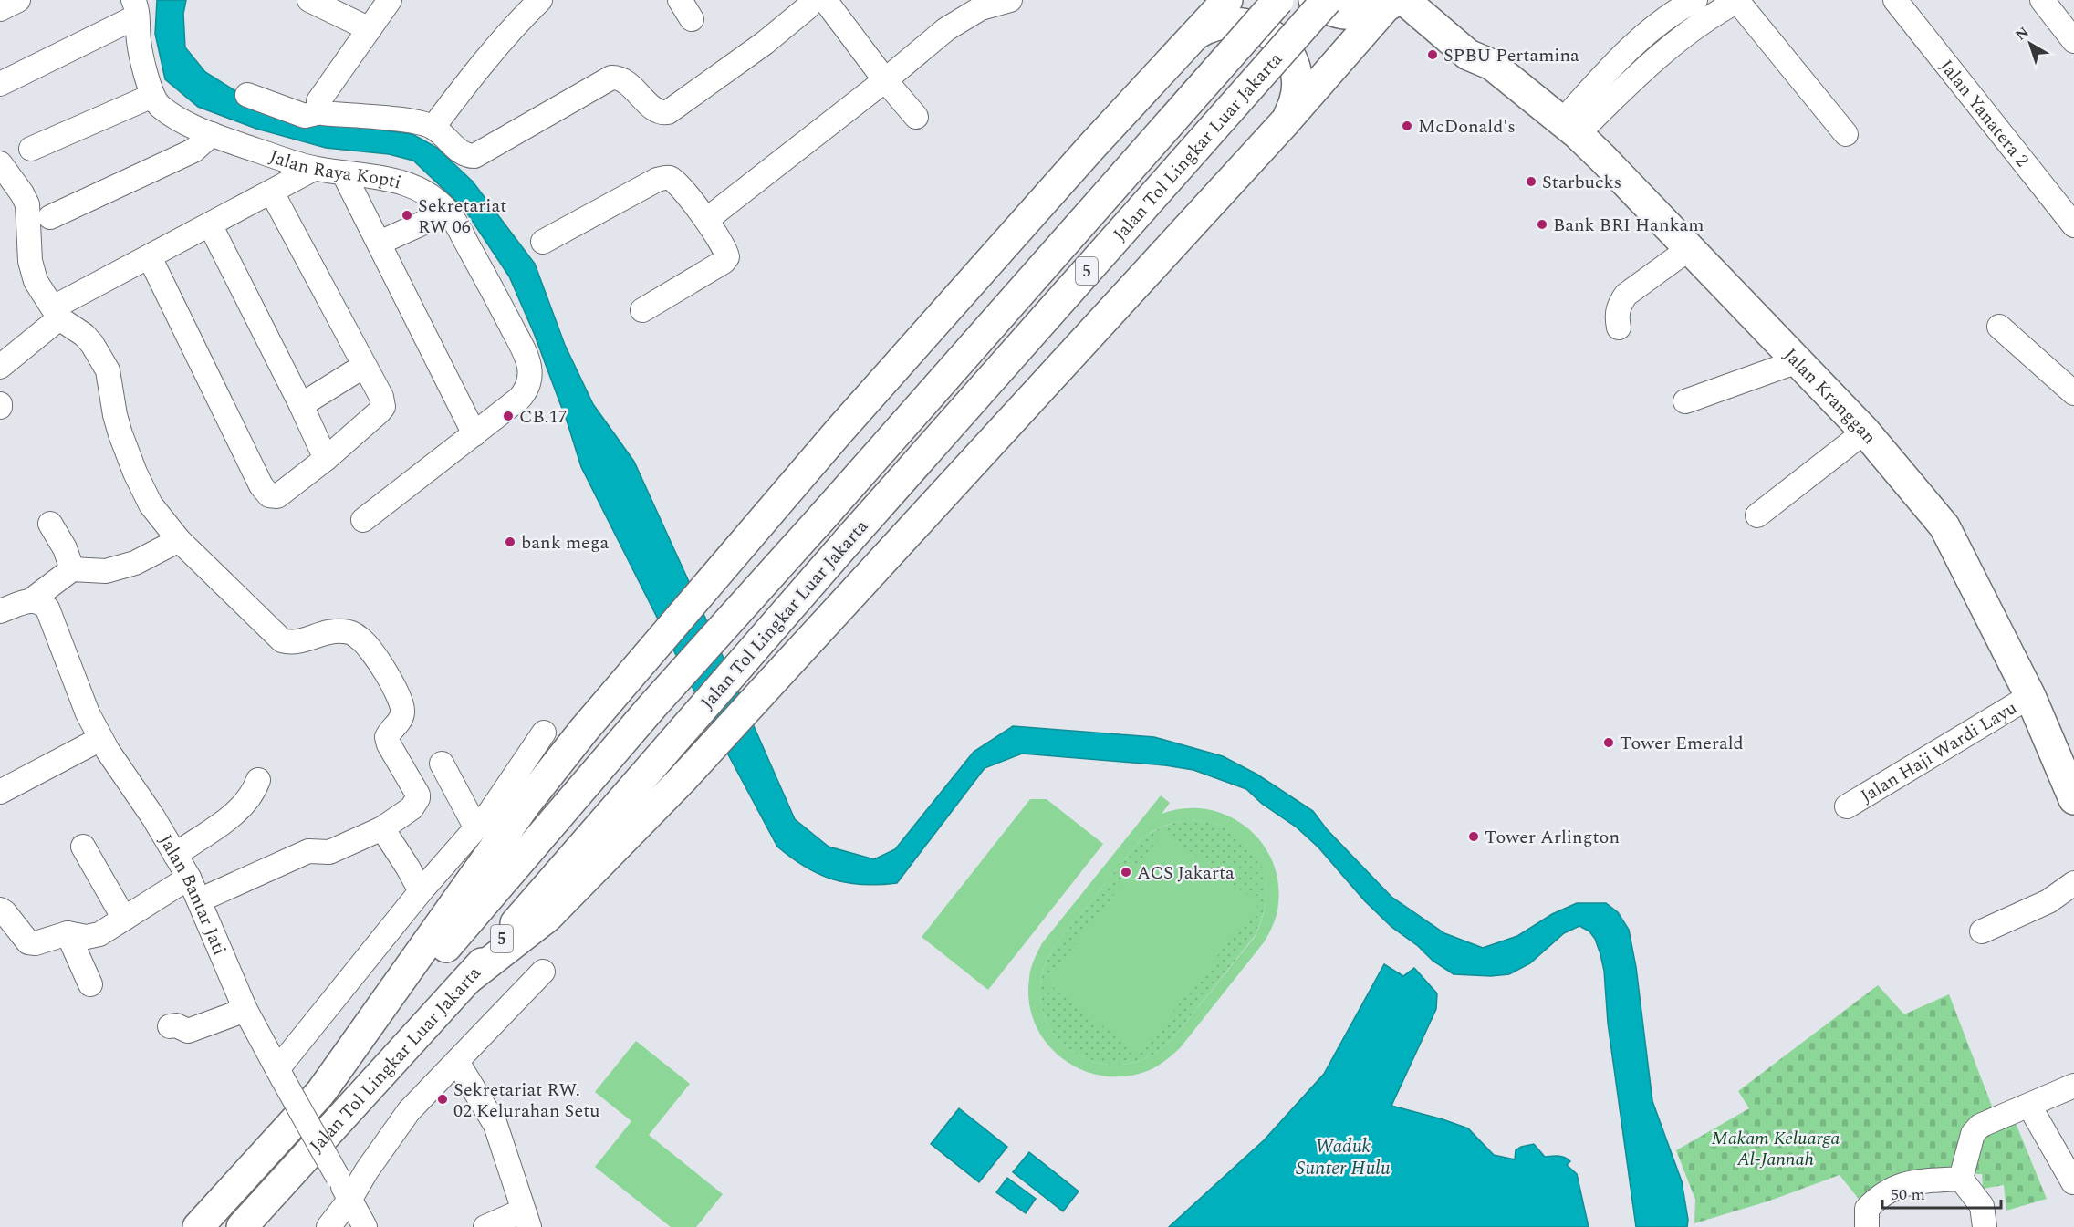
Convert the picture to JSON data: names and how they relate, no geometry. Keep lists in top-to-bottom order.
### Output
{
  "streets": {
    "main road": ["Jalan Tol Lingkar Luar Jakarta", "5", "Jalan Kranggan"],
    "street": [
      "Jalan Yanatera 2",
      "Jalan Raya Kopti",
      "Jalan Haji Wardi Layu",
      "Jalan Bantar Jati"
    ]
  },
  "crossings": [
    ["Jalan Kranggan", "Jalan Haji Wardi Layu"]
  ],
  "water": ["Waduk Sunter Hulu"],
  "parks": ["Makam Keluarga Al-Jannah"],
  "places": [
    "SPBU Pertamina",
    "McDonald's",
    "Starbucks",
    "Sekretariat RW 06",
    "Bank BRI Hankam",
    "CB.17",
    "bank mega",
    "Tower Emerald",
    "Tower Arlington",
    "ACS Jakarta",
    "Sekretariat RW. 02 Kelurahan Setu"
  ],
  "scale_bar": "50 m",
  "north": "top left"
}
